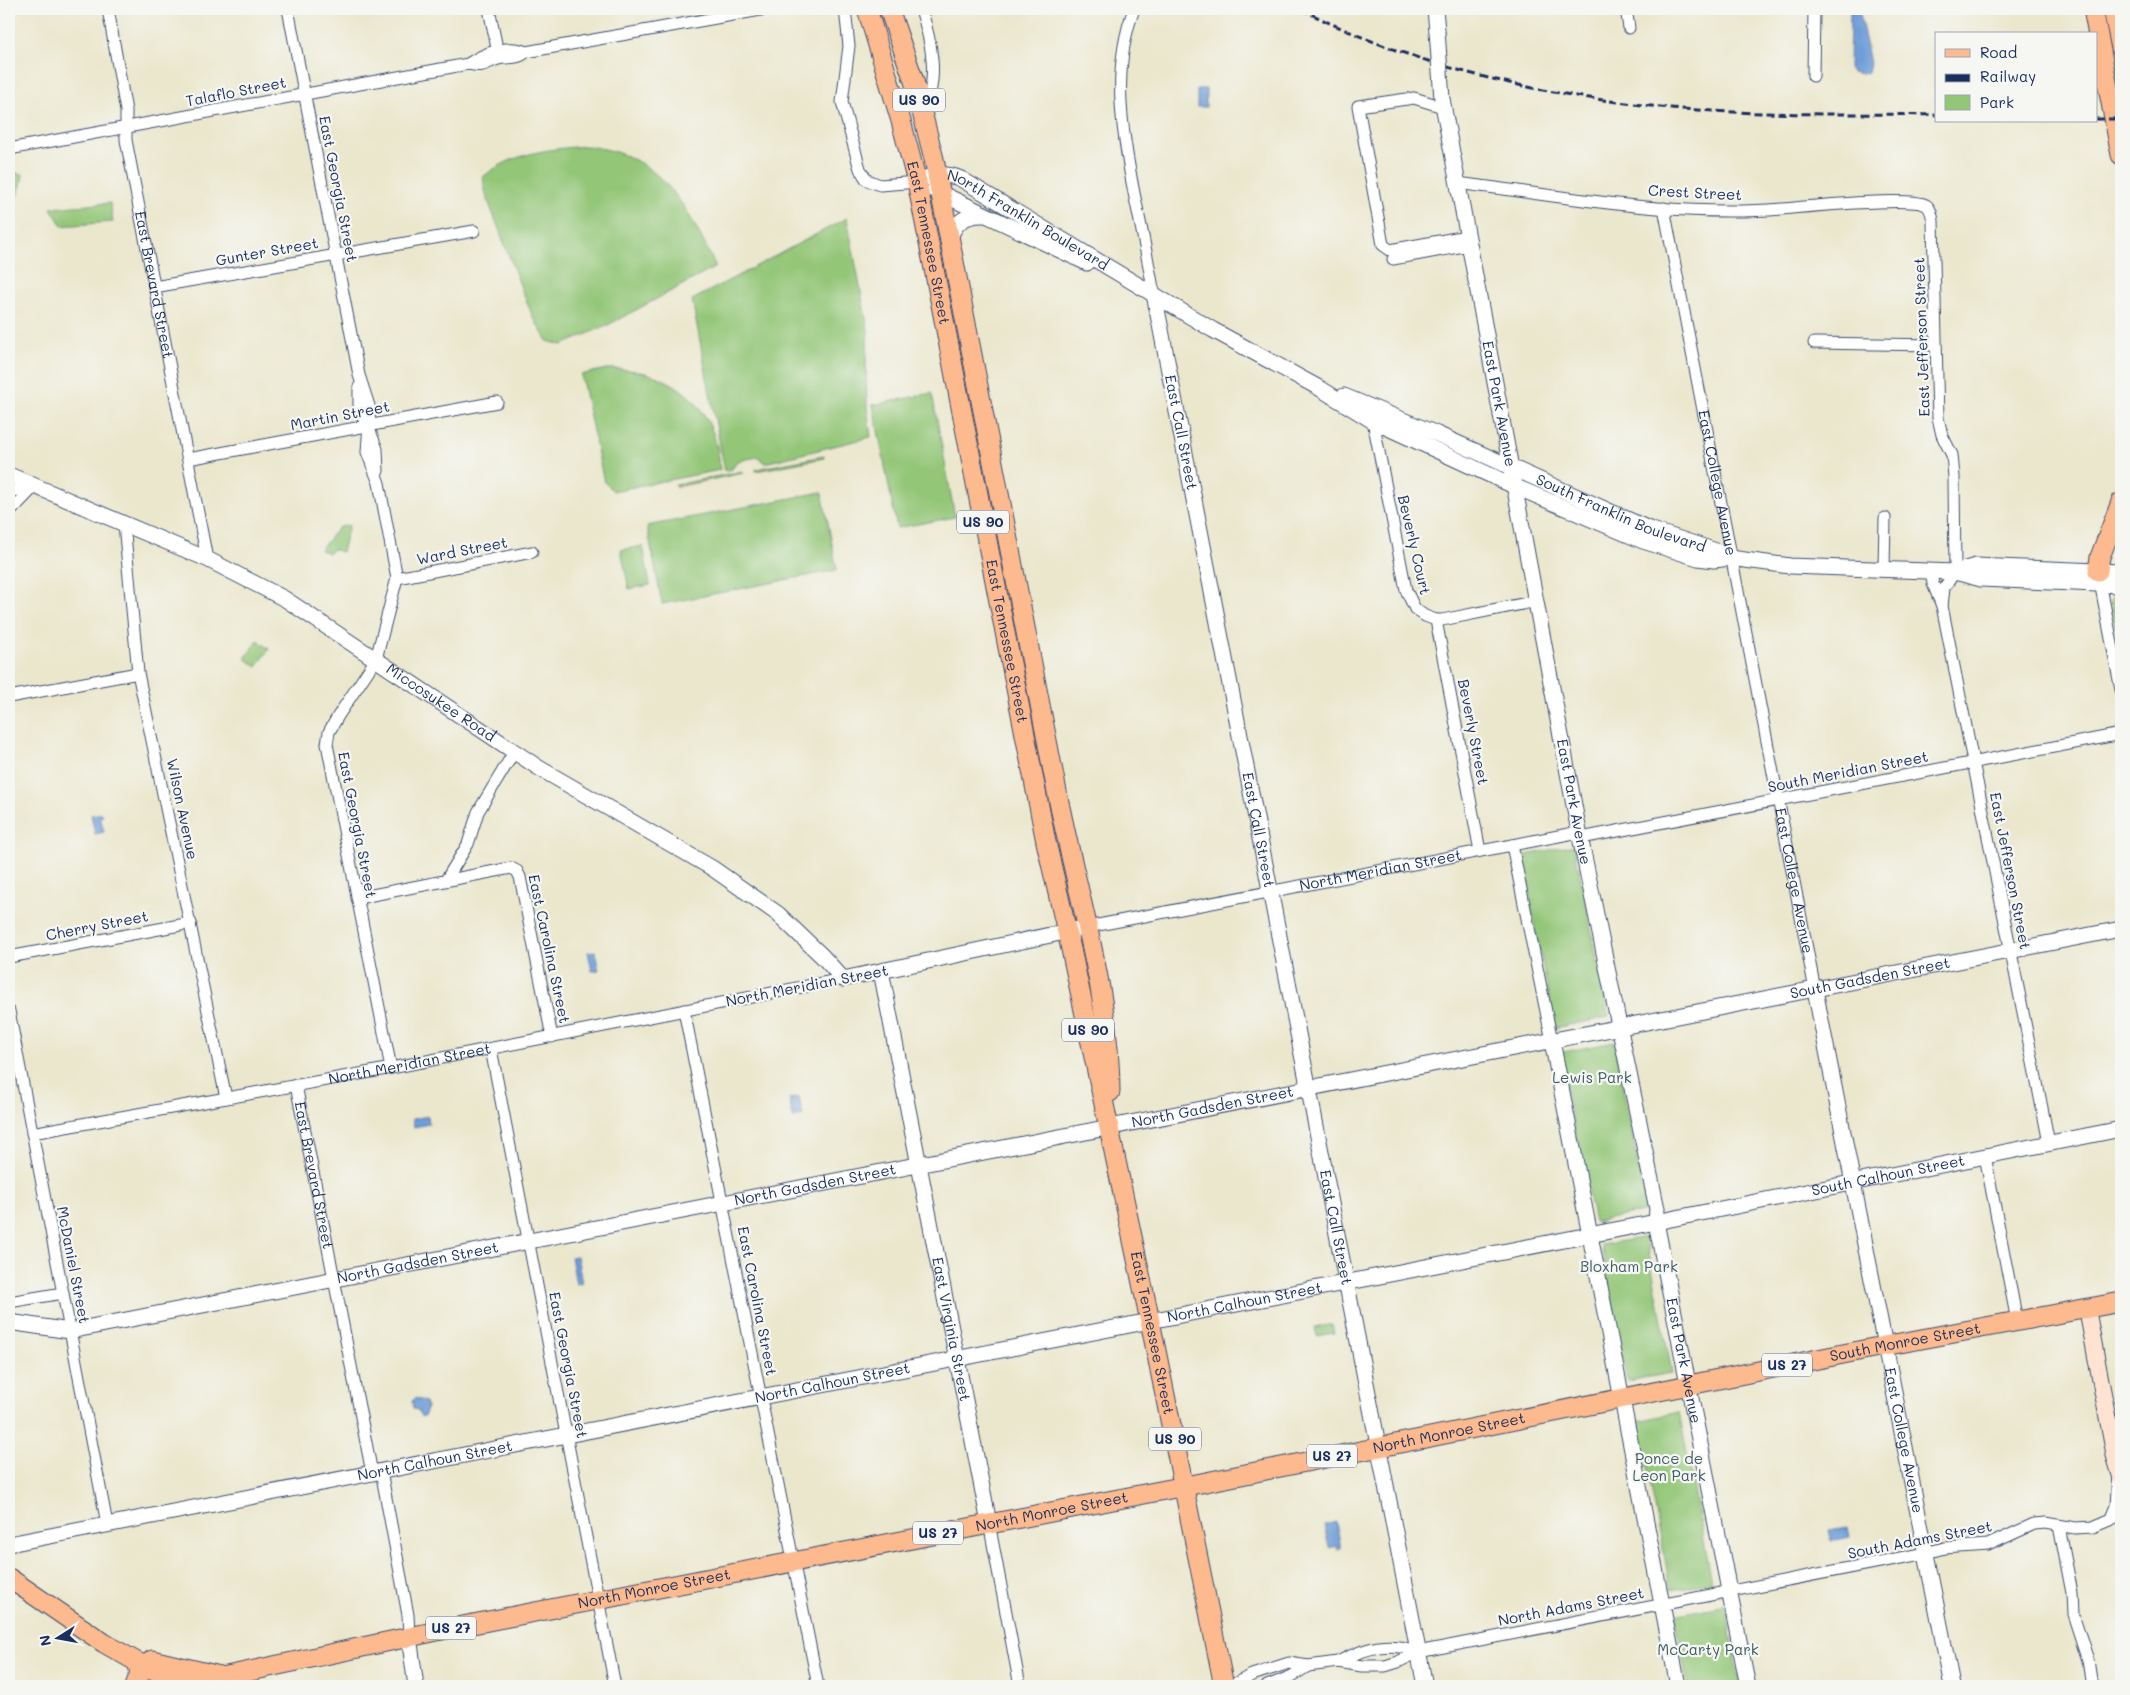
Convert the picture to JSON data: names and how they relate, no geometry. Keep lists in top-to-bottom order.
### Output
{
  "streets": {
    "main road": [
      "US 90",
      "East Tennessee Street",
      "South Monroe Street",
      "US 27",
      "North Monroe Street"
    ],
    "street": [
      "Talaflo Street",
      "East Georgia Street",
      "Crest Street",
      "North Franklin Boulevard",
      "Gunter Street",
      "East Brevard Street",
      "East Jefferson Street",
      "East Park Avenue",
      "Martin Street",
      "East Call Street",
      "East College Avenue",
      "South Franklin Boulevard",
      "Beverly Court",
      "Ward Street",
      "Miccosukee Road",
      "Beverly Street",
      "South Meridian Street",
      "Wilson Avenue",
      "North Meridian Street",
      "Cherry Street",
      "East Carolina Street",
      "South Gadsden Street",
      "North Gadsden Street",
      "South Calhoun Street",
      "McDaniel Street",
      "North Calhoun Street",
      "East Virginia Street",
      "South Adams Street",
      "North Adams Street"
    ]
  },
  "crossings": [
    ["Talaflo Street", "East Georgia Street"],
    ["Talaflo Street", "East Brevard Street"],
    ["East Georgia Street", "Gunter Street"],
    ["East Georgia Street", "Martin Street"],
    ["East Georgia Street", "Ward Street"],
    ["East Georgia Street", "Miccosukee Road"],
    ["East Georgia Street", "North Meridian Street"],
    ["East Georgia Street", "North Gadsden Street"],
    ["East Georgia Street", "North Calhoun Street"],
    ["East Georgia Street", "North Monroe Street"],
    ["Crest Street", "East Jefferson Street"],
    ["Crest Street", "East Park Avenue"],
    ["Crest Street", "East College Avenue"],
    ["North Franklin Boulevard", "East Tennessee Street"],
    ["North Franklin Boulevard", "East Park Avenue"],
    ["North Franklin Boulevard", "East Call Street"],
    ["North Franklin Boulevard", "South Franklin Boulevard"],
    ["North Franklin Boulevard", "Beverly Court"],
    ["East Tennessee Street", "North Meridian Street"],
    ["East Tennessee Street", "North Gadsden Street"],
    ["East Tennessee Street", "North Calhoun Street"],
    ["East Tennessee Street", "North Monroe Street"],
    ["Gunter Street", "East Brevard Street"],
    ["East Brevard Street", "Martin Street"],
    ["East Brevard Street", "Miccosukee Road"],
    ["East Brevard Street", "North Meridian Street"],
    ["East Brevard Street", "North Gadsden Street"],
    ["East Brevard Street", "North Calhoun Street"],
    ["East Brevard Street", "North Monroe Street"],
    ["East Jefferson Street", "South Franklin Boulevard"],
    ["East Jefferson Street", "South Meridian Street"],
    ["East Jefferson Street", "South Gadsden Street"],
    ["East Jefferson Street", "South Calhoun Street"],
    ["East Park Avenue", "South Franklin Boulevard"],
    ["East Park Avenue", "South Meridian Street"],
    ["East Park Avenue", "North Meridian Street"],
    ["East Park Avenue", "South Gadsden Street"],
    ["East Park Avenue", "North Gadsden Street"],
    ["East Park Avenue", "South Calhoun Street"],
    ["East Park Avenue", "North Calhoun Street"],
    ["East Park Avenue", "South Monroe Street"],
    ["East Park Avenue", "North Monroe Street"],
    ["East Park Avenue", "South Adams Street"],
    ["East Park Avenue", "North Adams Street"],
    ["East Call Street", "North Meridian Street"],
    ["East Call Street", "North Gadsden Street"],
    ["East Call Street", "North Calhoun Street"],
    ["East Call Street", "North Monroe Street"],
    ["East Call Street", "North Adams Street"],
    ["East College Avenue", "South Franklin Boulevard"],
    ["East College Avenue", "South Meridian Street"],
    ["East College Avenue", "South Gadsden Street"],
    ["East College Avenue", "South Calhoun Street"],
    ["East College Avenue", "South Monroe Street"],
    ["East College Avenue", "South Adams Street"],
    ["Beverly Court", "Beverly Street"],
    ["Miccosukee Road", "Wilson Avenue"],
    ["Miccosukee Road", "North Meridian Street"],
    ["Beverly Street", "North Meridian Street"],
    ["South Meridian Street", "North Meridian Street"],
    ["Wilson Avenue", "North Meridian Street"],
    ["Wilson Avenue", "Cherry Street"],
    ["North Meridian Street", "East Carolina Street"],
    ["North Meridian Street", "McDaniel Street"],
    ["North Meridian Street", "East Virginia Street"],
    ["East Carolina Street", "North Gadsden Street"],
    ["East Carolina Street", "North Calhoun Street"],
    ["East Carolina Street", "North Monroe Street"],
    ["South Gadsden Street", "North Gadsden Street"],
    ["North Gadsden Street", "McDaniel Street"],
    ["North Gadsden Street", "East Virginia Street"],
    ["South Calhoun Street", "North Calhoun Street"],
    ["McDaniel Street", "North Calhoun Street"],
    ["North Calhoun Street", "East Virginia Street"],
    ["East Virginia Street", "North Monroe Street"],
    ["South Monroe Street", "North Monroe Street"],
    ["South Adams Street", "North Adams Street"]
  ],
  "parks": [
    "Lewis Park",
    "Bloxham Park",
    "Ponce de Leon Park",
    "McCarty Park"
  ],
  "legend": ["Road", "Railway", "Park"],
  "north": "left"
}
